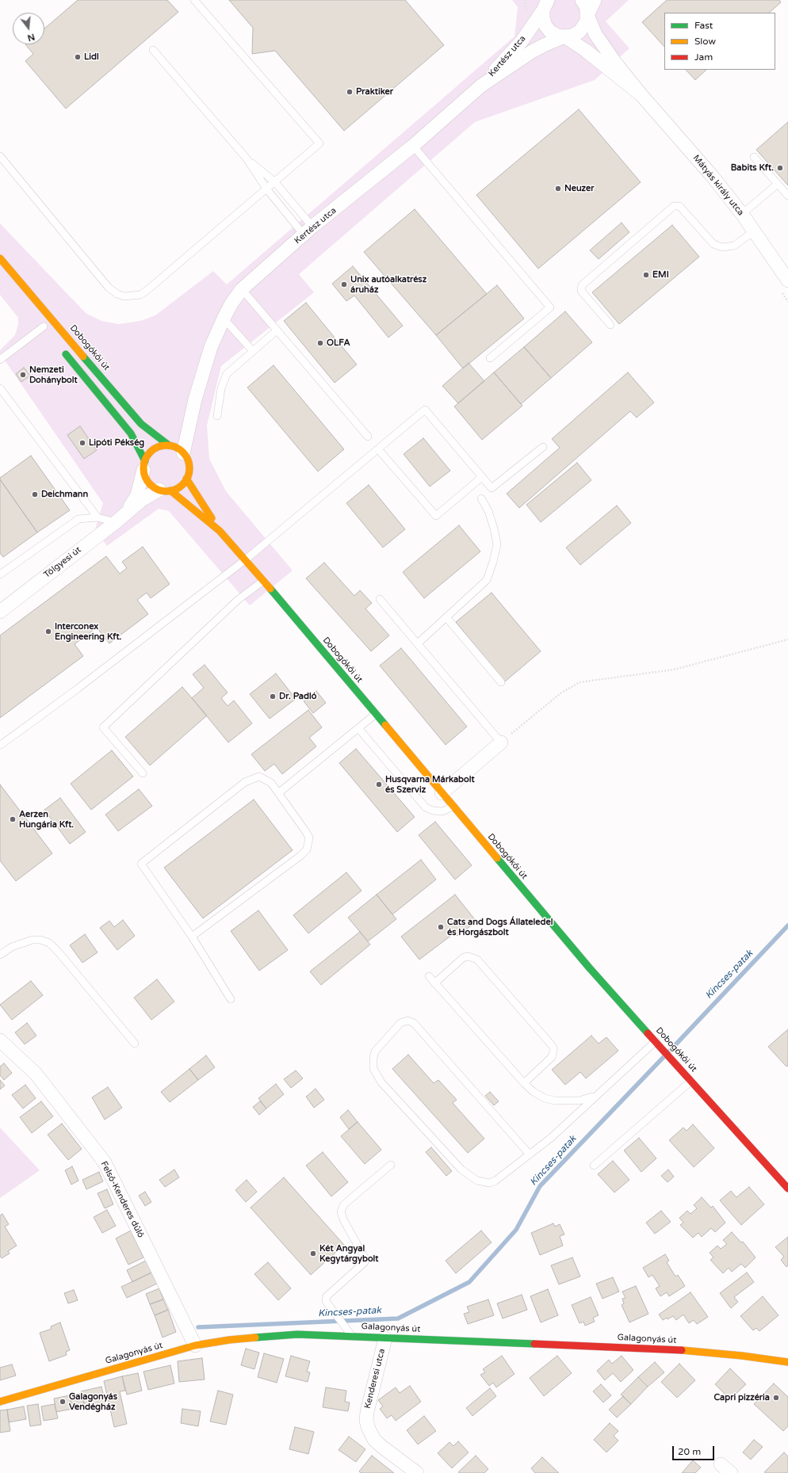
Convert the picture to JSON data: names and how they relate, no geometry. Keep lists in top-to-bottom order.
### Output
{
  "streets": {
    "main road": ["Dobogókői út", "Galagonyás út"],
    "street": [
      "Kertész utca",
      "Mátyás király utca",
      "Tölgyesi út",
      "Felső-Kenderes dűlő",
      "Kenderesi utca"
    ]
  },
  "crossings": [
    ["Kertész utca", "Mátyás király utca"],
    ["Kertész utca", "Dobogókői út"],
    ["Kertész utca", "Tölgyesi út"],
    ["Dobogókői út", "Tölgyesi út"],
    ["Felső-Kenderes dűlő", "Galagonyás út"],
    ["Galagonyás út", "Kenderesi utca"]
  ],
  "water": ["Kincses-patak"],
  "places": [
    "Lidl",
    "Praktiker",
    "Babits Kft.",
    "Neuzer",
    "EMI",
    "Unix autóalkatrész áruház",
    "OLFA",
    "Nemzeti Dohánybolt",
    "Lipóti Pékség",
    "Deichmann",
    "Interconex Engineering Kft.",
    "Dr. Padló",
    "Husqvarna Márkabolt és Szerviz",
    "Aerzen Hungária Kft.",
    "Cats and Dogs Állateledel és Horgászbolt",
    "Két Angyal Kegytárgybolt",
    "Capri pizzéria",
    "Galagonyás Vendégház"
  ],
  "legend": ["Fast", "Slow", "Jam"],
  "scale_bar": "20 m",
  "north": "bottom"
}
